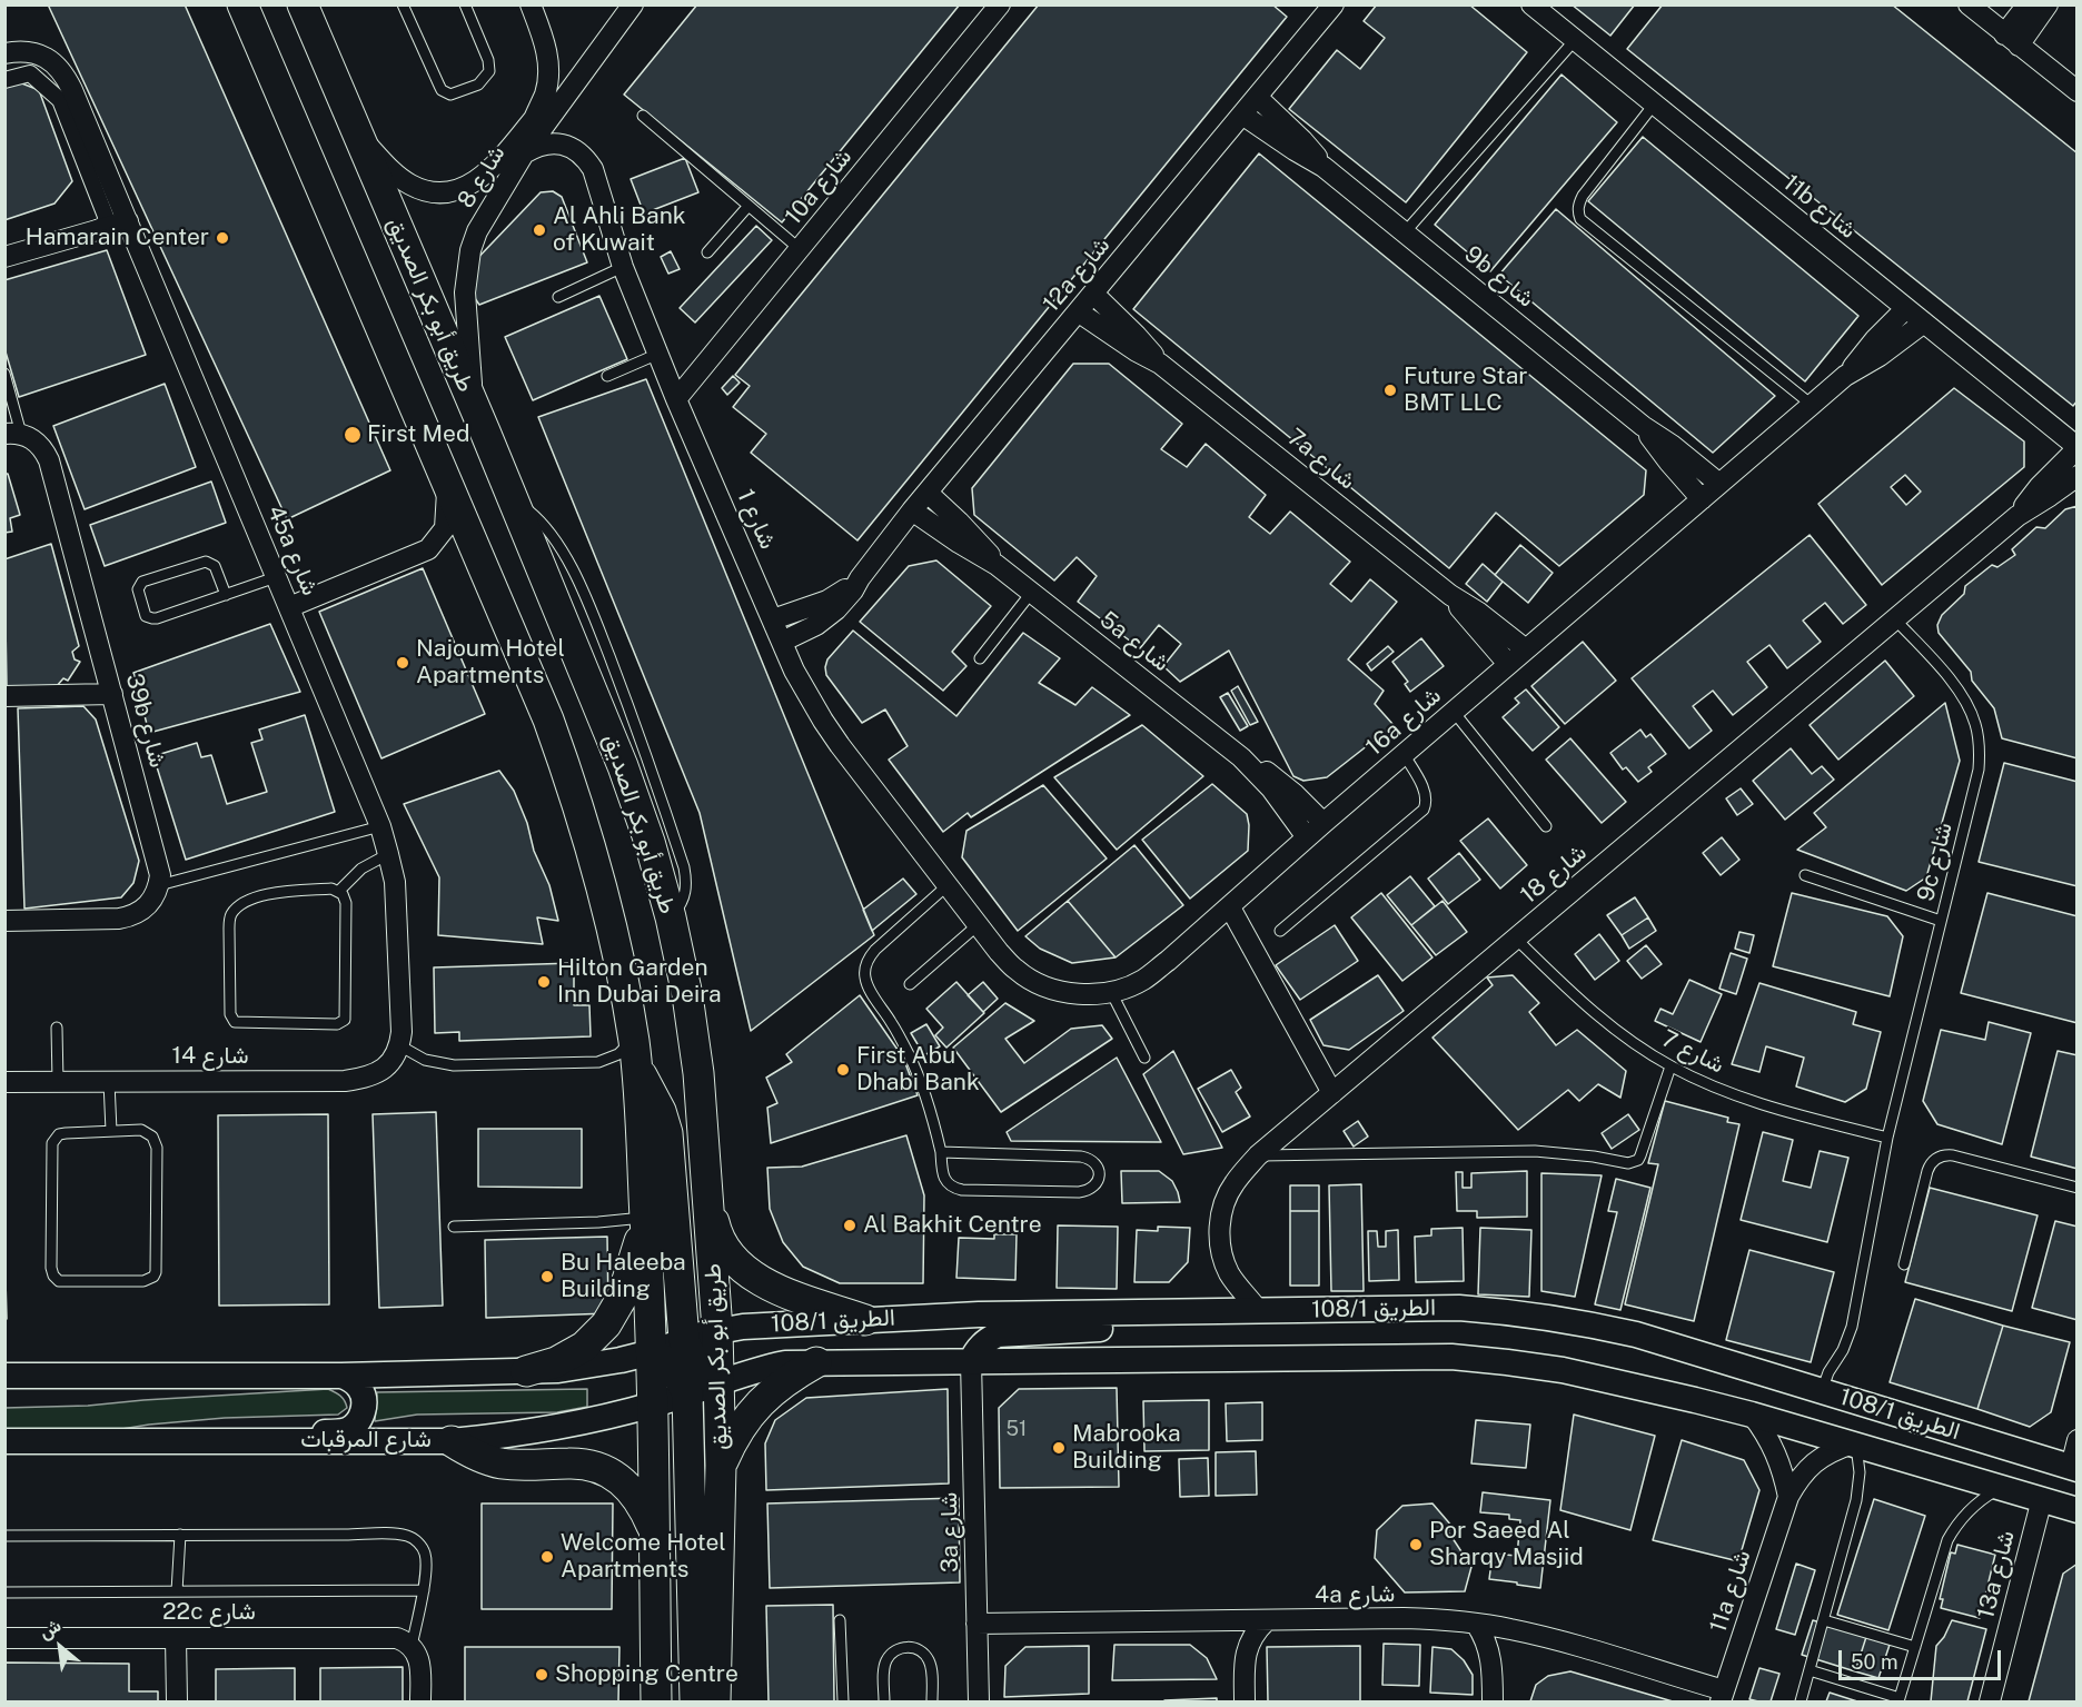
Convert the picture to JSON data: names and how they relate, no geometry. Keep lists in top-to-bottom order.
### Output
{
  "streets": {
    "main road": ["طريق أبو بكر الصديق"],
    "street": [
      "شارع 8",
      "10a شارع",
      "11b شارع",
      "12a شارع",
      "9b شارع",
      "7a شارع",
      "شارع 1",
      "45a شارع",
      "5a شارع",
      "39b شارع",
      "16a شارع",
      "شارع 18",
      "شارع 14",
      "108/1 الطريق",
      "شارع المرقبات",
      "3a شارع",
      "13a شارع",
      "11a شارع",
      "4a شارع",
      "22c شارع"
    ],
    "lane": ["9c شارع", "شارع 7"]
  },
  "crossings": [
    ["شارع 8", "طريق أبو بكر الصديق"],
    ["شارع 8", "شارع 1"],
    ["10a شارع", "شارع 1"],
    ["11b شارع", "16a شارع"],
    ["11b شارع", "شارع 18"],
    ["12a شارع", "9b شارع"],
    ["12a شارع", "7a شارع"],
    ["12a شارع", "شارع 1"],
    ["12a شارع", "5a شارع"],
    ["9b شارع", "16a شارع"],
    ["طريق أبو بكر الصديق", "108/1 الطريق"],
    ["طريق أبو بكر الصديق", "شارع المرقبات"],
    ["7a شارع", "16a شارع"],
    ["شارع 1", "16a شارع"],
    ["45a شارع", "شارع 14"],
    ["5a شارع", "16a شارع"],
    ["9c شارع", "شارع 18"],
    ["9c شارع", "شارع 7"],
    ["9c شارع", "108/1 الطريق"],
    ["شارع 18", "شارع 7"],
    ["شارع 18", "108/1 الطريق"],
    ["108/1 الطريق", "شارع المرقبات"],
    ["108/1 الطريق", "3a شارع"],
    ["108/1 الطريق", "13a شارع"],
    ["108/1 الطريق", "11a شارع"],
    ["3a شارع", "4a شارع"],
    ["11a شارع", "4a شارع"]
  ],
  "places": [
    "Al Ahli Bank of Kuwait",
    "Hamarain Center",
    "Future Star BMT LLC",
    "First Med",
    "Najoum Hotel Apartments",
    "Hilton Garden Inn Dubai Deira",
    "First Abu Dhabi Bank",
    "Al Bakhit Centre",
    "Bu Haleeba Building",
    "Mabrooka Building",
    "Por Saeed Al Sharqy Masjid",
    "Welcome Hotel Apartments",
    "Shopping Centre"
  ],
  "house_numbers": ["51"],
  "scale_bar": "50 m",
  "north": "top left"
}
